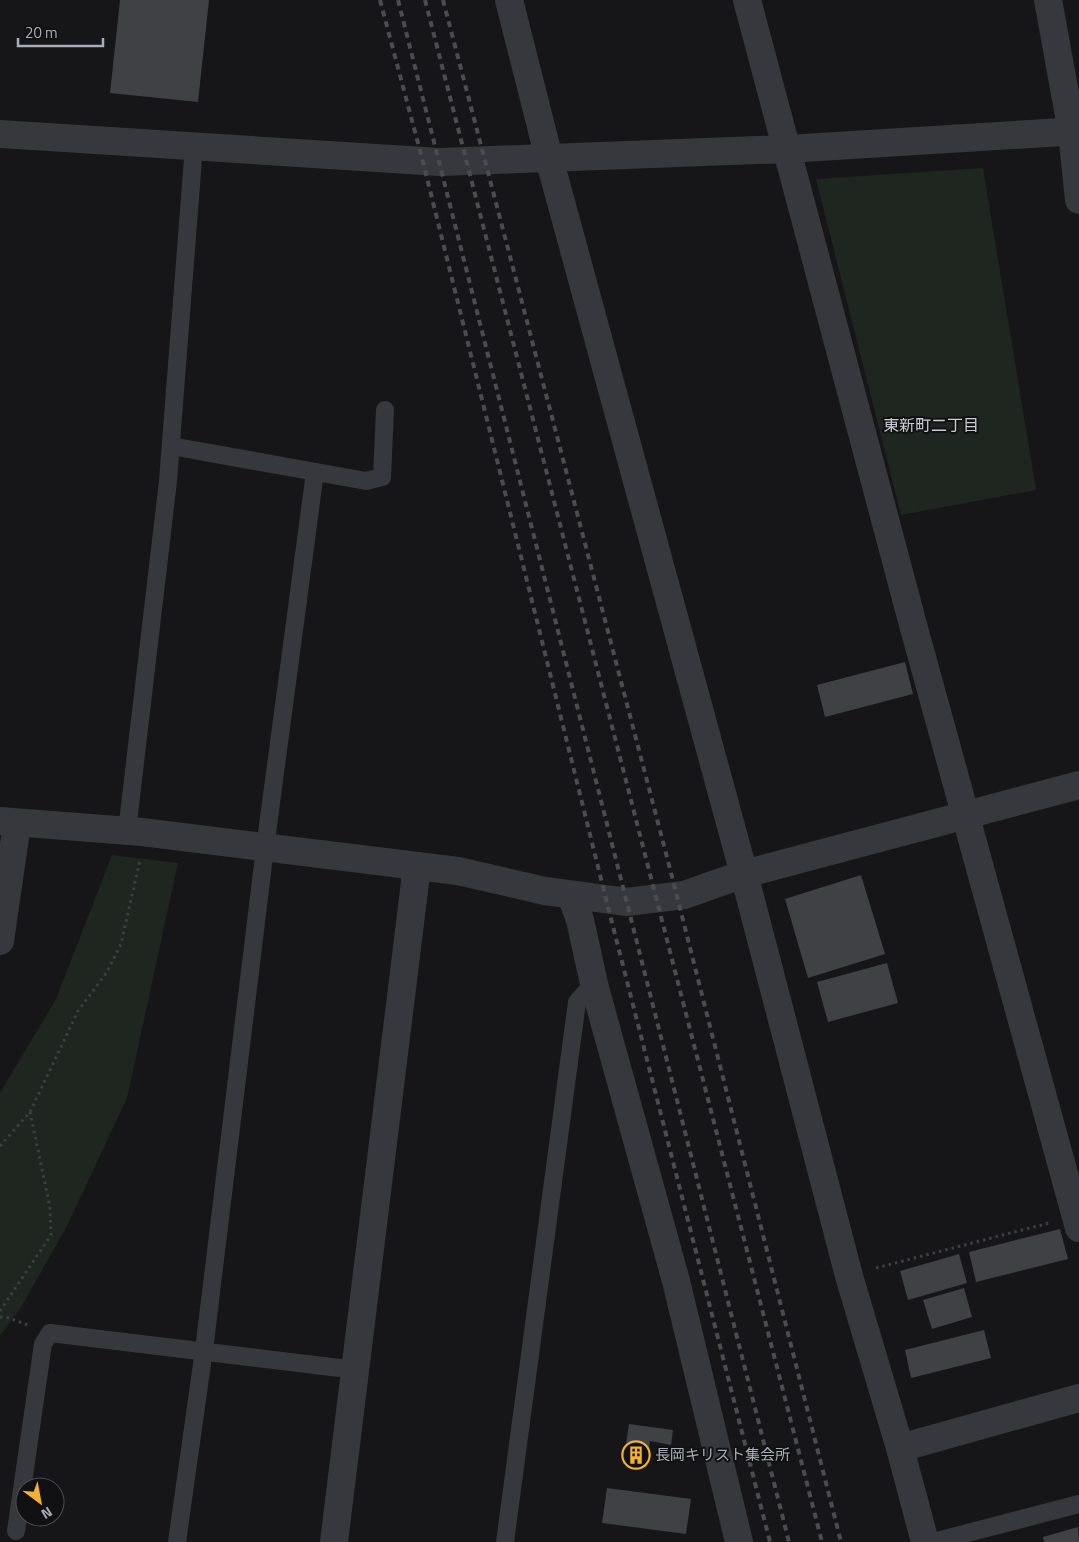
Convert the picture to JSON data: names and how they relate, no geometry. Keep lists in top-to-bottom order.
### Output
{
  "districts": ["東新町二丁目"],
  "places": {
    "building": ["長岡キリスト集会所"]
  },
  "scale_bar": "20 m",
  "north": "bottom right"
}
